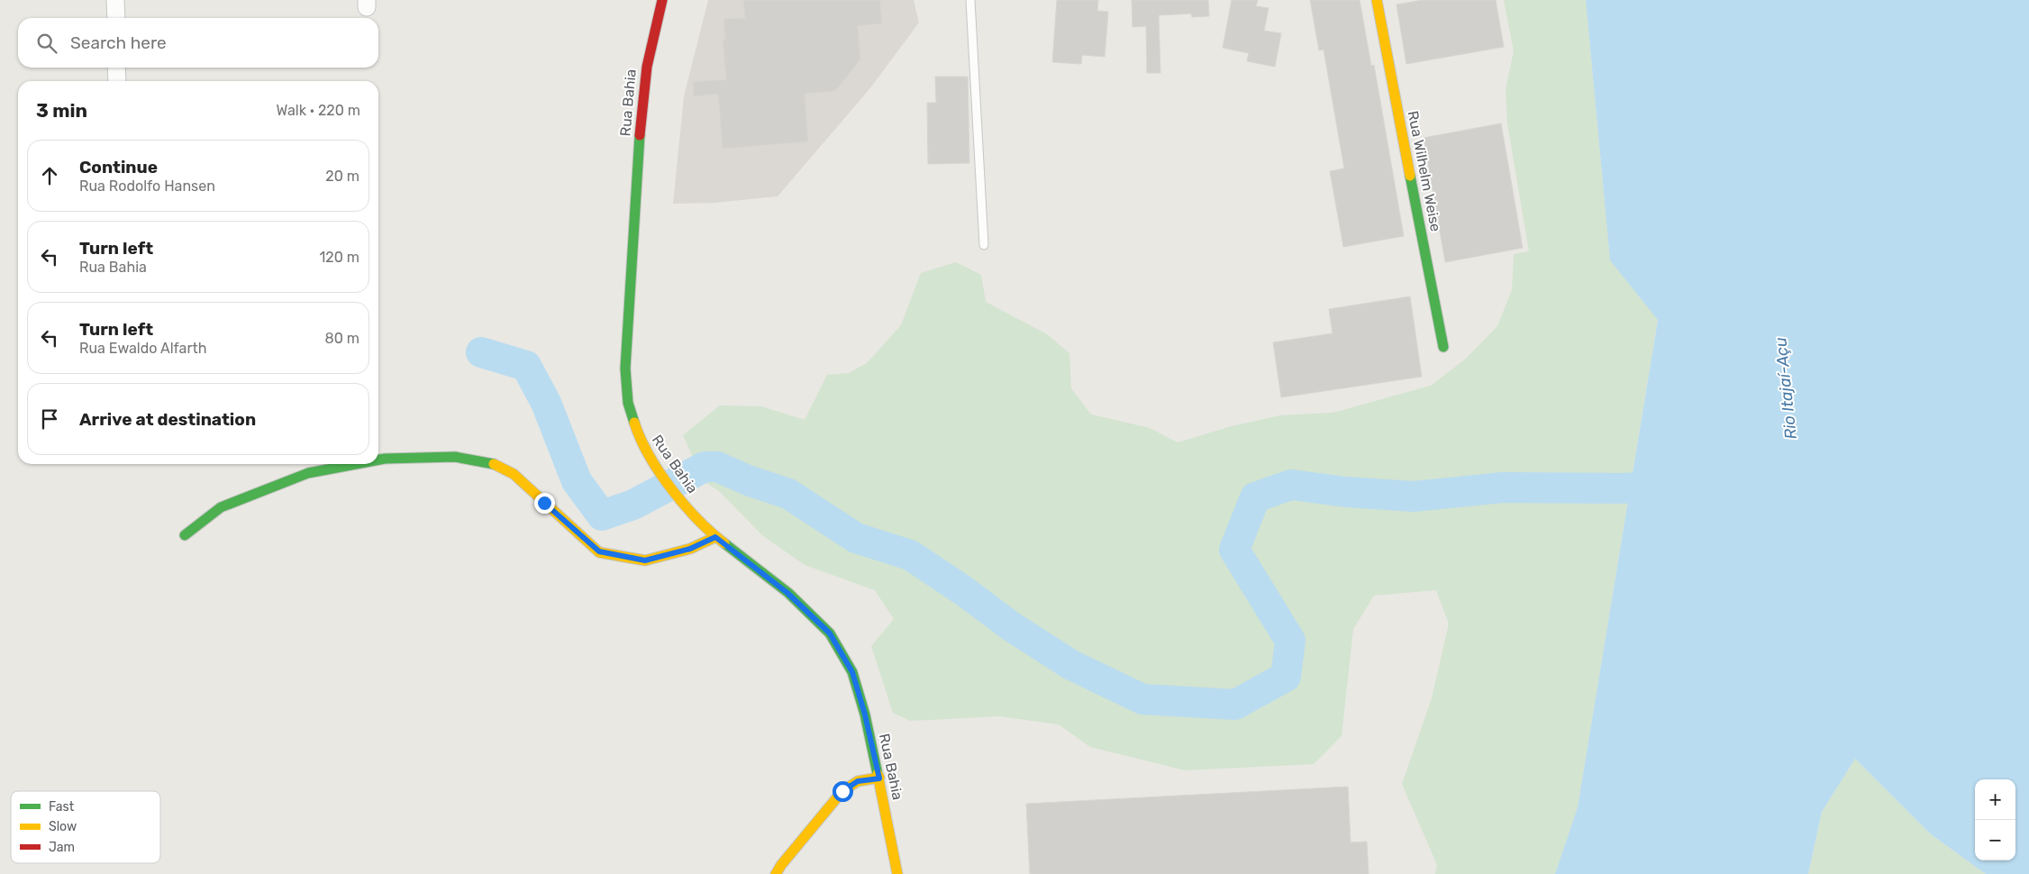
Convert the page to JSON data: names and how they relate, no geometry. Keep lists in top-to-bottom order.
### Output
{
  "streets": {
    "street": ["Rua Bahia", "Rua Wilhelm Weise"]
  },
  "water": ["Rio Itajaí-Açu"],
  "legend": ["Fast", "Slow", "Jam"],
  "page": {
    "search": "Search here",
    "heading": ["3 min", "Walk · 220 m"],
    "list": [
      ["Continue", "Rua Rodolfo Hansen", "20 m"],
      ["Turn left", "Rua Bahia", "120 m"],
      ["Turn left", "Rua Ewaldo Alfarth", "80 m"],
      "Arrive at destination"
    ],
    "map_buttons": ["+", "−"]
  }
}
